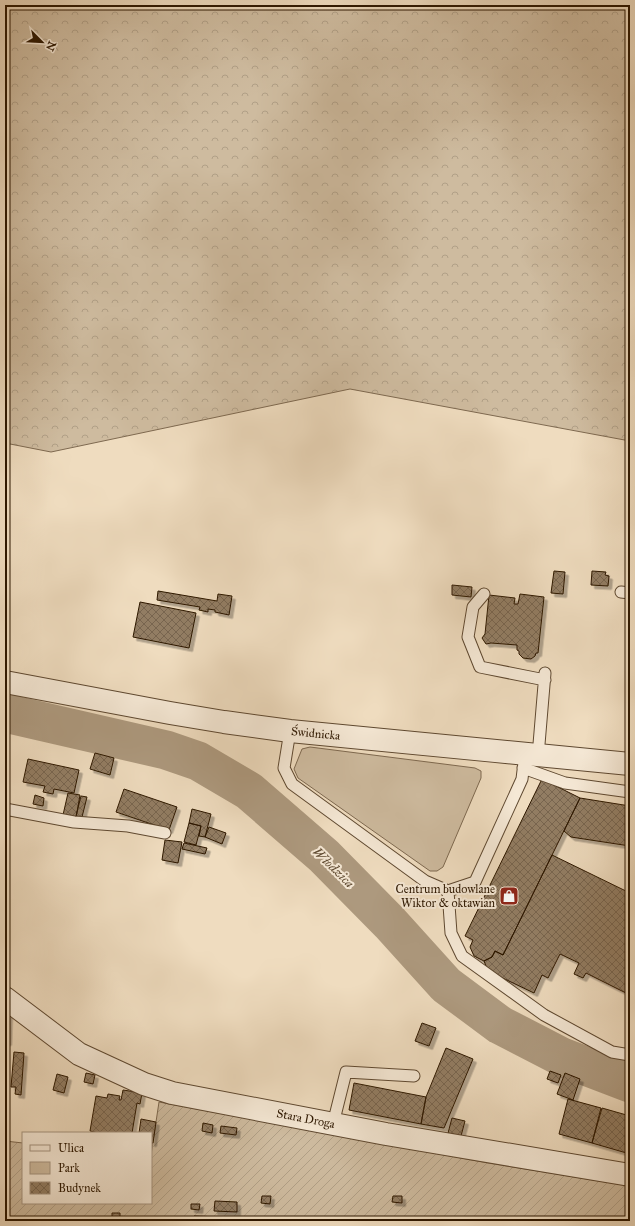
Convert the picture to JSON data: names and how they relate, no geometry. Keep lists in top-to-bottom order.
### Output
{
  "streets": {
    "street": ["Świdnicka", "Stara Droga"]
  },
  "water": ["Włodzica"],
  "places": {
    "shop": ["Centrum budowlane Wiktor & oktawian"]
  },
  "legend": ["Ulica", "Park", "Budynek"],
  "north": "bottom right"
}
